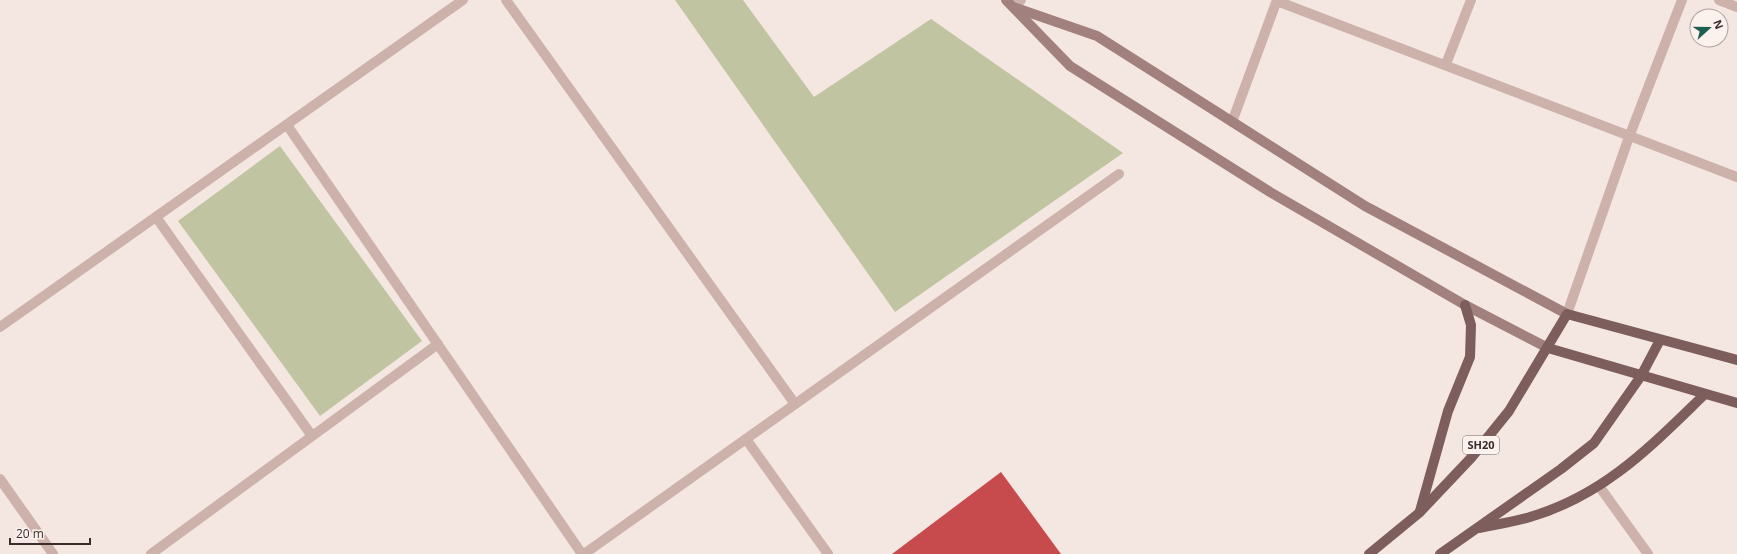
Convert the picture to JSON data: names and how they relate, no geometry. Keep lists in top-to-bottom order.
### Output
{
  "streets": {
    "main road": ["SH20"]
  },
  "scale_bar": "20 m",
  "north": "right"
}
